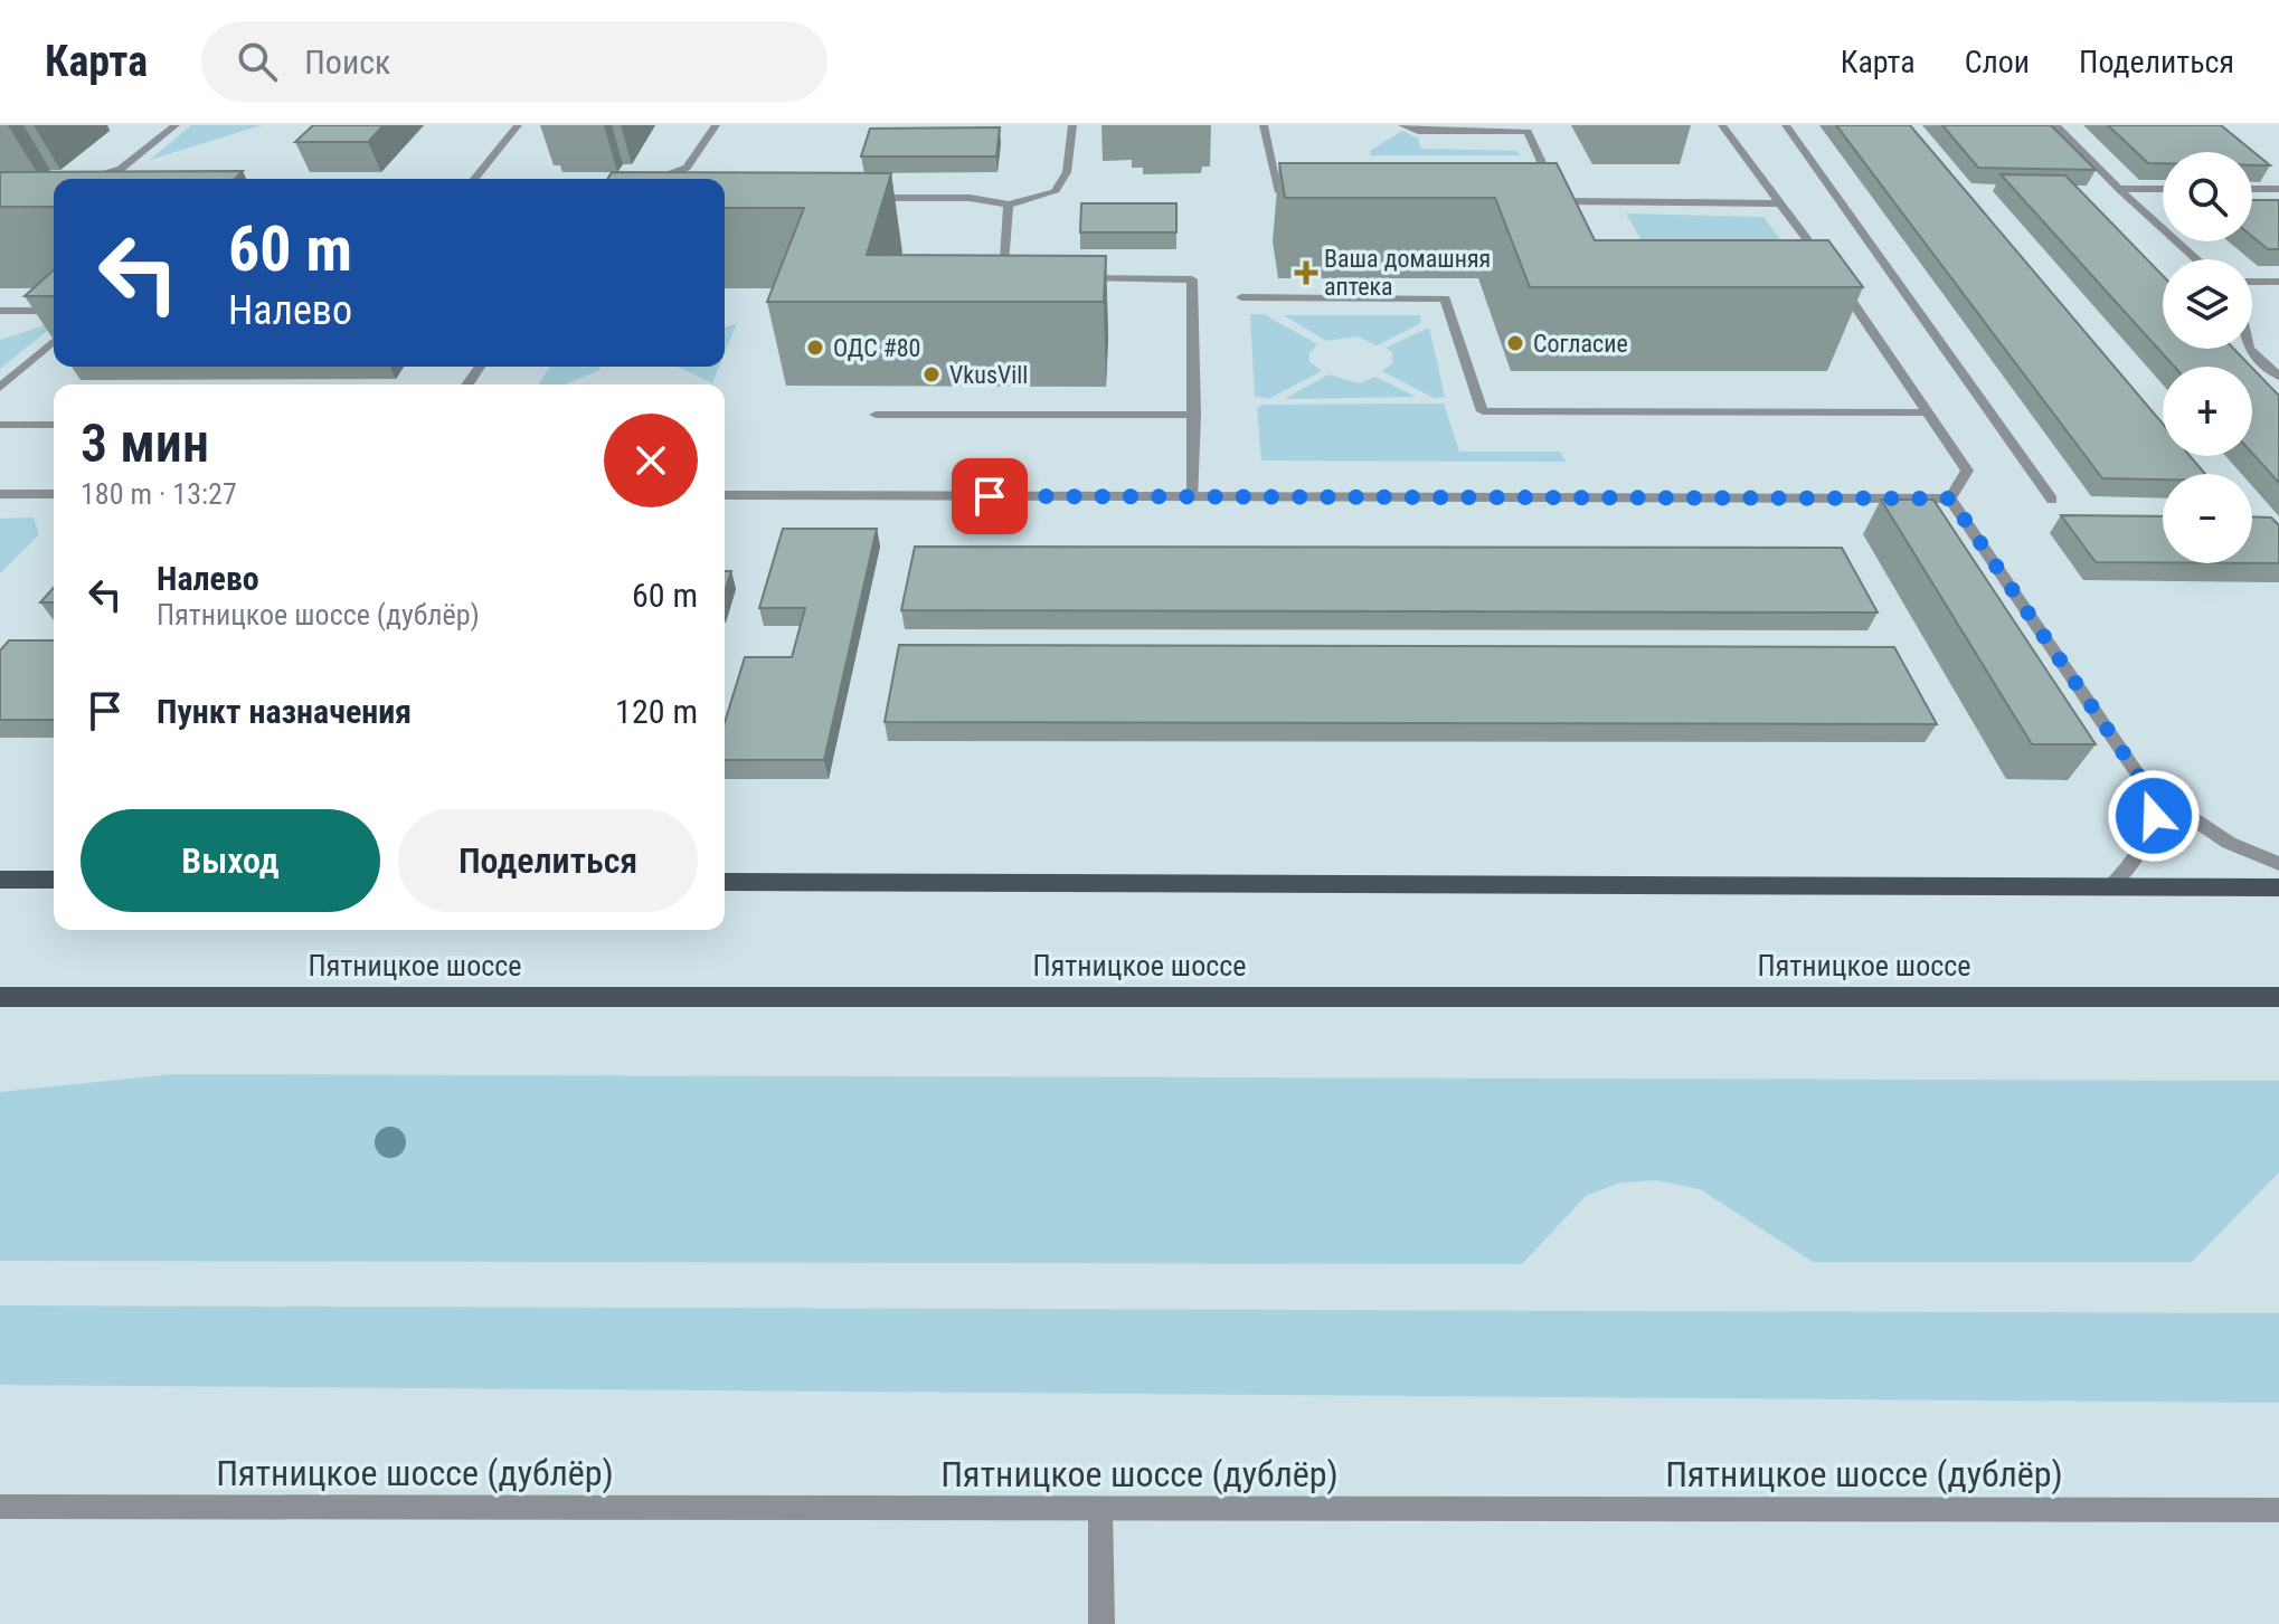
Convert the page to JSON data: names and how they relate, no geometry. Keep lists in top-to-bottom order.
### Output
{
  "streets": {
    "main road": ["Пятницкое шоссе"],
    "street": ["Пятницкое шоссе (дублёр)"]
  },
  "places": {
    "health": ["Ваша домашняя аптека"],
    "other": ["Согласие", "ОДС #80", "VkusVill"]
  },
  "page": {
    "header": "Карта",
    "search": "Поиск",
    "nav": ["Карта", "Слои", "Поделиться"],
    "map_buttons": ["+", "−"],
    "turn": ["60 m", "Налево"],
    "heading": ["3 мин", "180 m · 13:27"],
    "list": [
      {
        "name": "Налево",
        "note": "Пятницкое шоссе (дублёр)",
        "value": "60 m"
      },
      {
        "name": "Пункт назначения",
        "value": "120 m"
      }
    ],
    "buttons": ["Выход", "Поделиться"]
  }
}
